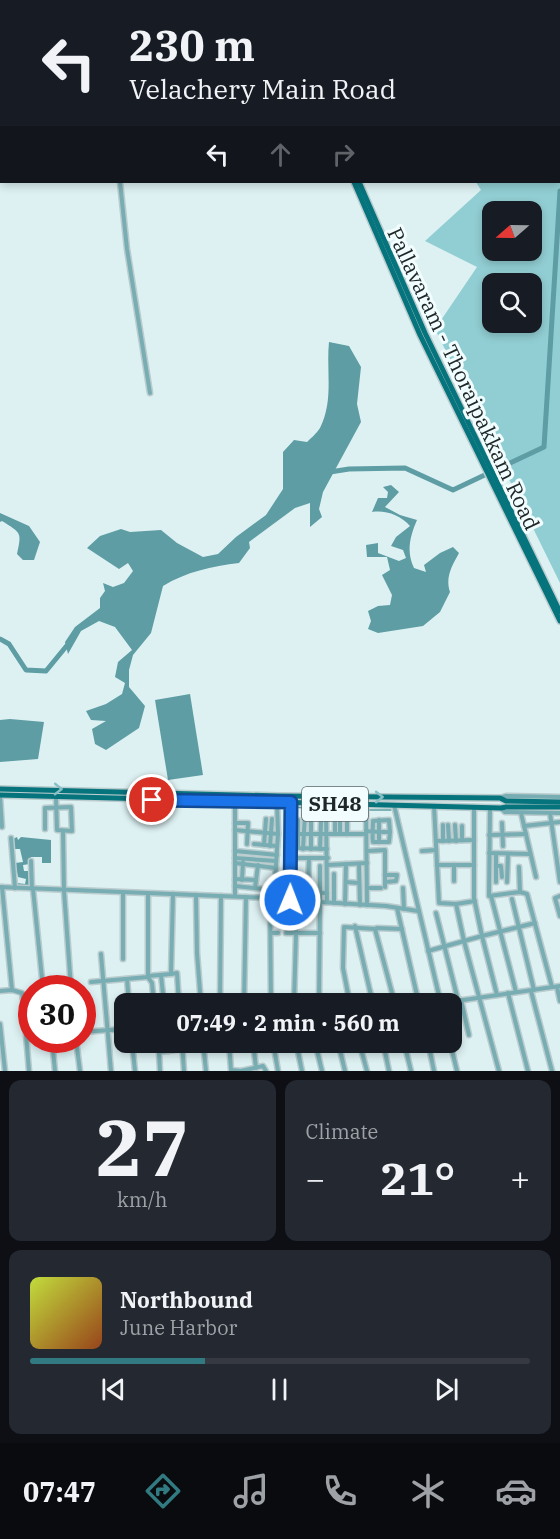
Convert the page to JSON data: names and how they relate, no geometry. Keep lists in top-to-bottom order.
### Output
{
  "streets": {
    "main road": ["Pallavaram - Thoraipakkam Road", "SH48"]
  },
  "north": "left",
  "page": {
    "turn": ["230 m", "Velachery Main Road"],
    "limit": "30",
    "trip": "07:49 · 2 min · 560 m",
    "tile": [
      ["27", "km/h"],
      "Climate"
    ],
    "heat": ["−", "21°", "+"],
    "song": ["Northbound", "June Harbor"],
    "tabs": "07:47"
  }
}
